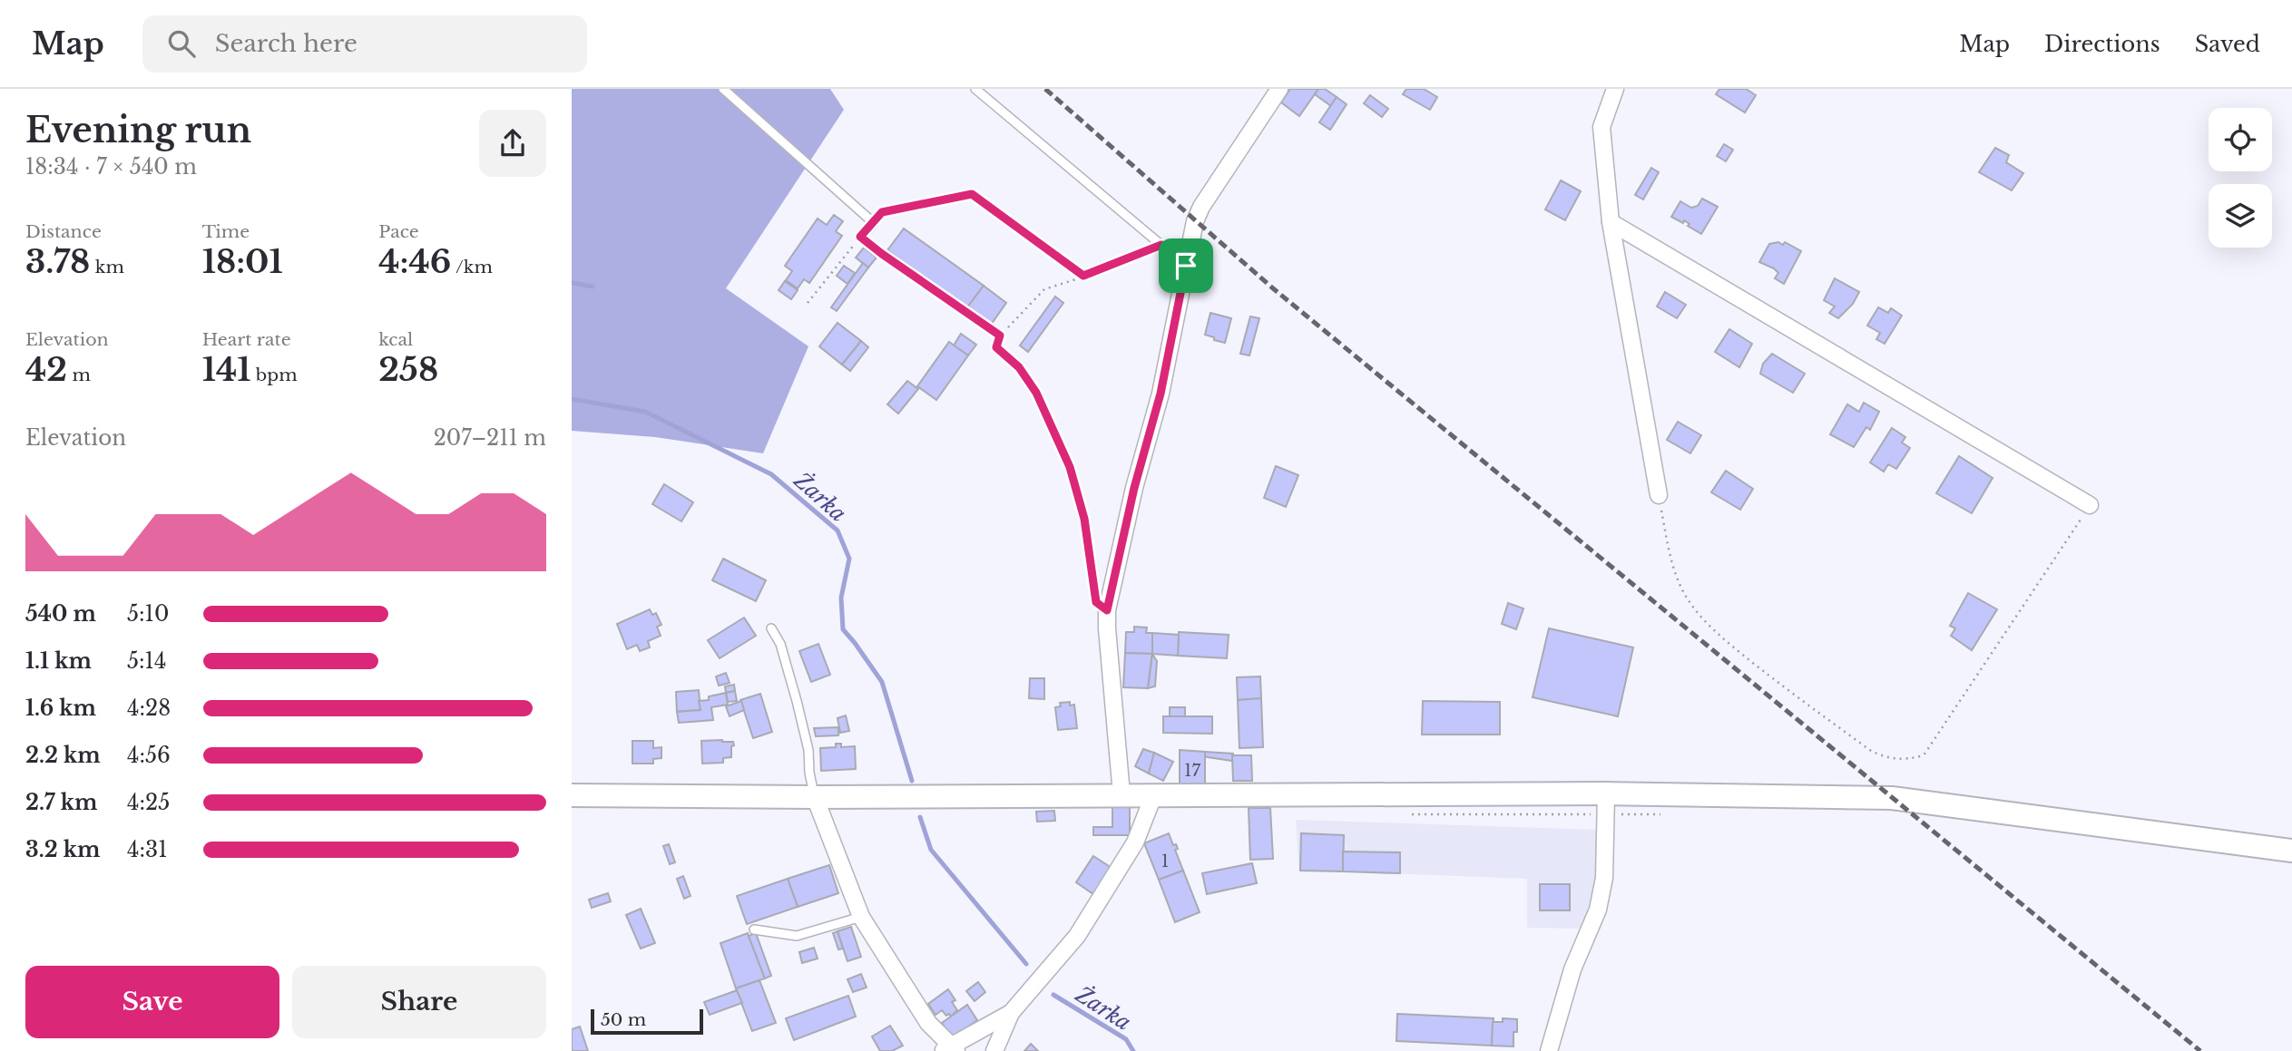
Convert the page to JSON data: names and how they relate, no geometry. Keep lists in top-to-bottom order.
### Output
{
  "water": ["Żarka"],
  "house_numbers": ["17", "1"],
  "scale_bar": "50 m",
  "page": {
    "header": "Map",
    "search": "Search here",
    "nav": ["Map", "Directions", "Saved"],
    "heading": ["Evening run", "18:34 · 7 × 540 m"],
    "stats": [
      ["Distance", "3.78 km"],
      ["Time", "18:01"],
      ["Pace", "4:46 /km"],
      ["Elevation", "42 m"],
      ["Heart rate", "141 bpm"],
      ["kcal", "258"]
    ],
    "chart": ["Elevation", "207–211 m"],
    "list": [
      {
        "name": "540 m",
        "note": "5:10"
      },
      {
        "name": "1.1 km",
        "note": "5:14"
      },
      {
        "name": "1.6 km",
        "note": "4:28"
      },
      {
        "name": "2.2 km",
        "note": "4:56"
      },
      {
        "name": "2.7 km",
        "note": "4:25"
      },
      {
        "name": "3.2 km",
        "note": "4:31"
      }
    ],
    "buttons": ["Save", "Share"],
    "scale": "50 m"
  }
}
